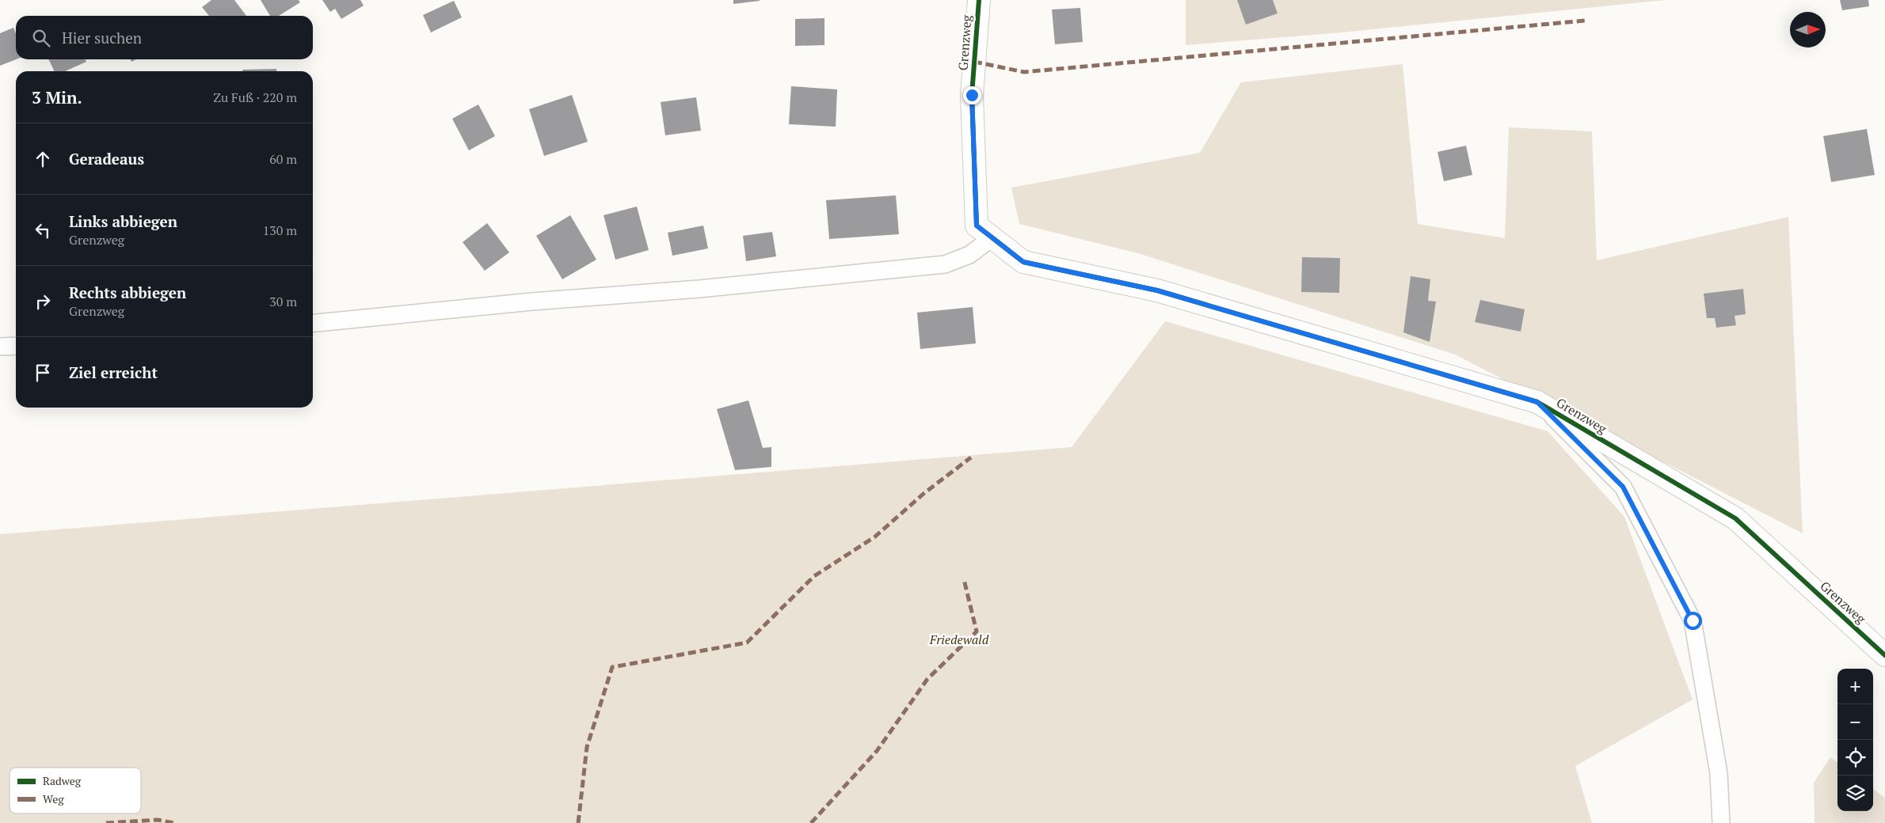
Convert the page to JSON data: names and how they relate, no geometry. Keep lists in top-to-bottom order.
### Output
{
  "streets": {
    "street": ["Grenzweg"]
  },
  "parks": ["Friedewald"],
  "legend": ["Radweg", "Weg"],
  "north": "right",
  "page": {
    "search": "Hier suchen",
    "heading": ["3 Min.", "Zu Fuß · 220 m"],
    "list": [
      ["Geradeaus", "60 m"],
      ["Links abbiegen", "Grenzweg", "130 m"],
      ["Rechts abbiegen", "Grenzweg", "30 m"],
      "Ziel erreicht"
    ],
    "map_buttons": ["+", "−"]
  }
}
